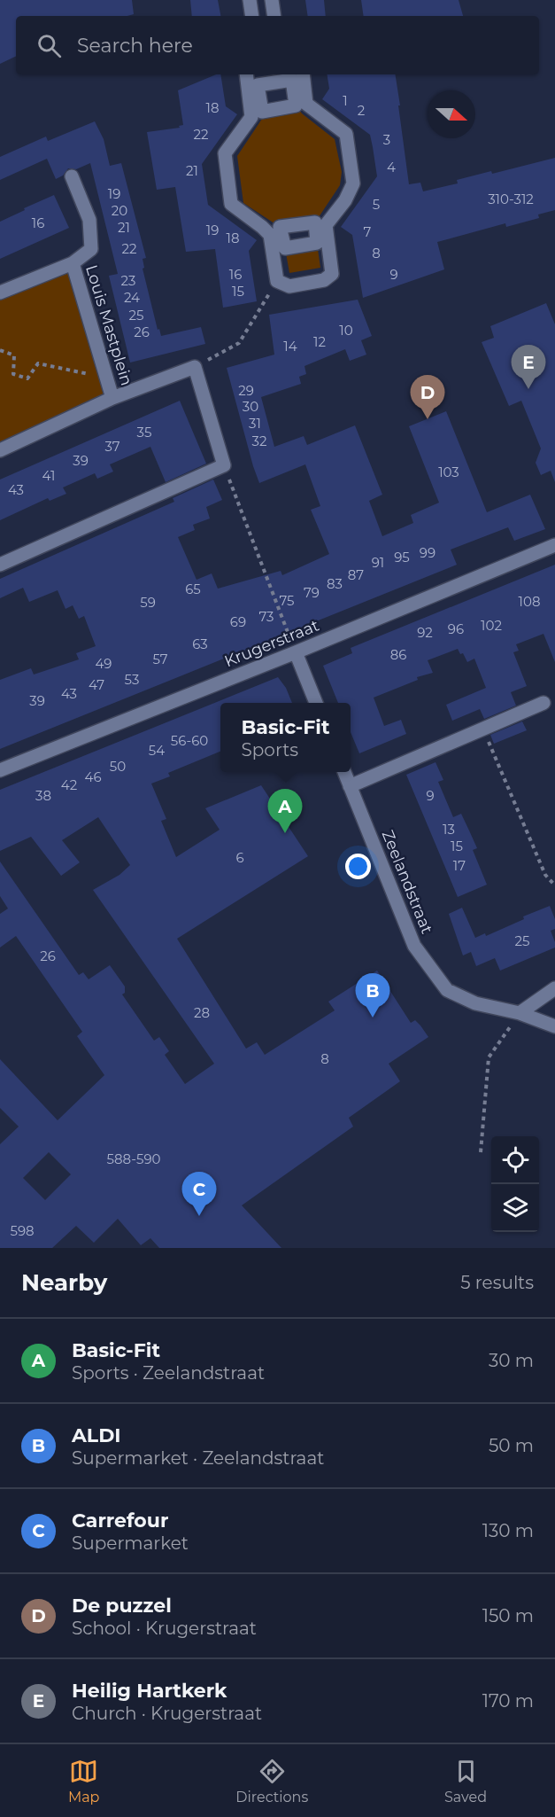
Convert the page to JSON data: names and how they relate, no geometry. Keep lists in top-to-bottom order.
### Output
{
  "streets": {
    "street": ["Louis Mastplein", "Krugerstraat", "Zeelandstraat"]
  },
  "house_numbers": [
    "1",
    "18",
    "2",
    "22",
    "3",
    "4",
    "21",
    "19",
    "310-312",
    "5",
    "20",
    "16",
    "21",
    "19",
    "7",
    "18",
    "22",
    "8",
    "16",
    "9",
    "23",
    "15",
    "24",
    "25",
    "10",
    "26",
    "12",
    "14",
    "29",
    "30",
    "31",
    "35",
    "32",
    "37",
    "39",
    "103",
    "41",
    "43",
    "99",
    "95",
    "91",
    "87",
    "83",
    "65",
    "79",
    "75",
    "108",
    "59",
    "73",
    "69",
    "102",
    "96",
    "92",
    "63",
    "86",
    "57",
    "49",
    "53",
    "47",
    "43",
    "39",
    "56-60",
    "54",
    "50",
    "46",
    "42",
    "38",
    "9",
    "13",
    "15",
    "6",
    "17",
    "25",
    "26",
    "28",
    "8",
    "588-590",
    "598"
  ],
  "north": "right",
  "page": {
    "search": "Search here",
    "pins": [
      "E",
      "D",
      "A",
      "B",
      "C"
    ],
    "popup": ["Basic-Fit", "Sports"],
    "heading": ["Nearby", "5 results"],
    "list": [
      {
        "mark": "A",
        "name": "Basic-Fit",
        "note": "Sports · Zeelandstraat",
        "value": "30 m"
      },
      {
        "mark": "B",
        "name": "ALDI",
        "note": "Supermarket · Zeelandstraat",
        "value": "50 m"
      },
      {
        "mark": "C",
        "name": "Carrefour",
        "note": "Supermarket",
        "value": "130 m"
      },
      {
        "mark": "D",
        "name": "De puzzel",
        "note": "School · Krugerstraat",
        "value": "150 m"
      },
      {
        "mark": "E",
        "name": "Heilig Hartkerk",
        "note": "Church · Krugerstraat",
        "value": "170 m"
      }
    ],
    "nav": ["Map", "Directions", "Saved"]
  }
}
